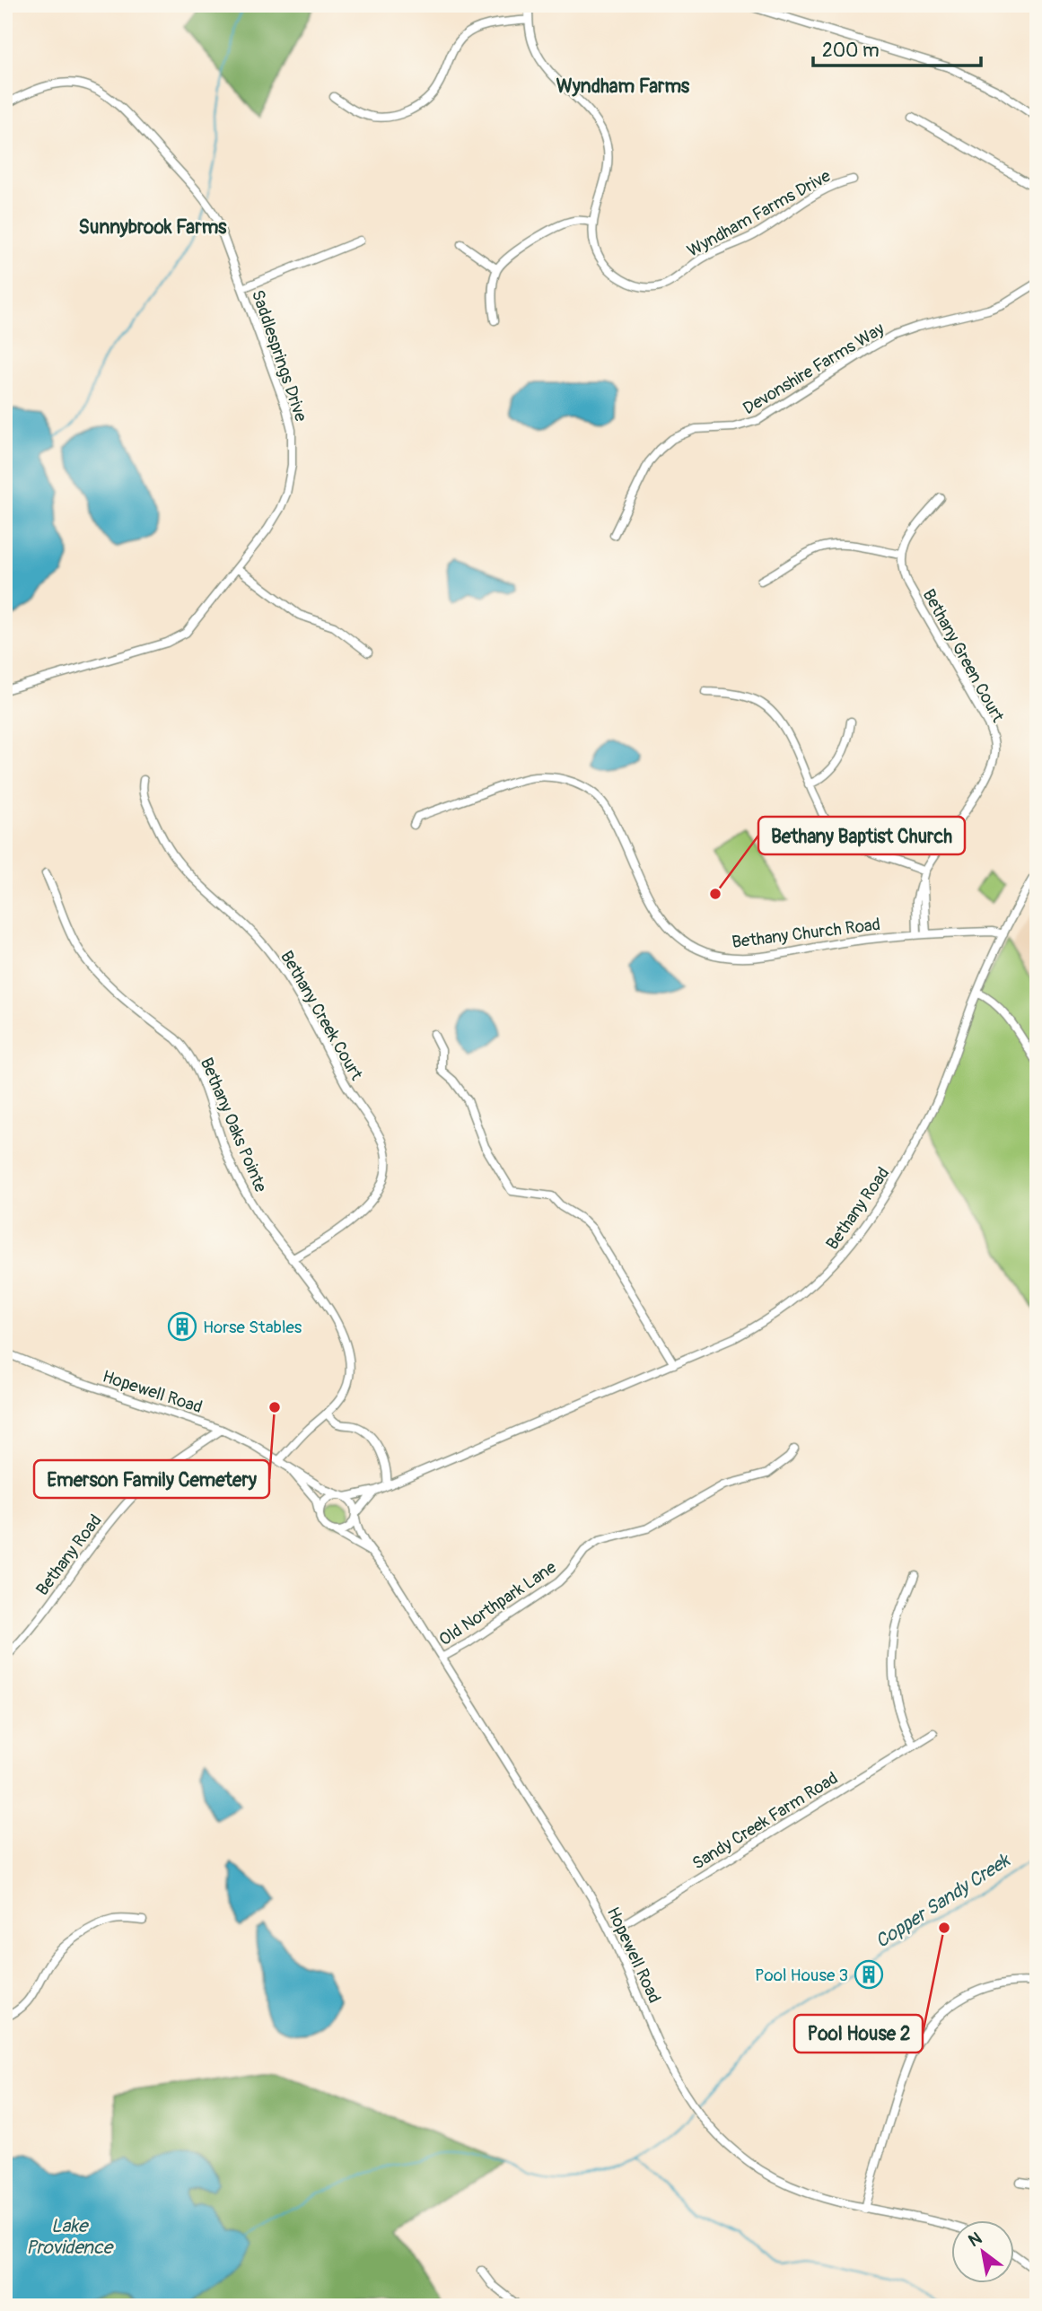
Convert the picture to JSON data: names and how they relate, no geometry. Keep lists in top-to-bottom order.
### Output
{
  "streets": {
    "street": [
      "Wyndham Farms Drive",
      "Saddlesprings Drive",
      "Devonshire Farms Way",
      "Bethany Green Court",
      "Bethany Church Road",
      "Bethany Creek Court",
      "Bethany Oaks Pointe",
      "Bethany Road",
      "Hopewell Road",
      "Old Northpark Lane",
      "Sandy Creek Farm Road"
    ]
  },
  "crossings": [
    ["Bethany Church Road", "Bethany Road"],
    ["Bethany Creek Court", "Bethany Oaks Pointe"],
    ["Bethany Oaks Pointe", "Hopewell Road"],
    ["Bethany Road", "Hopewell Road"],
    ["Hopewell Road", "Old Northpark Lane"],
    ["Hopewell Road", "Sandy Creek Farm Road"]
  ],
  "districts": ["Wyndham Farms", "Sunnybrook Farms"],
  "water": ["Copper Sandy Creek", "Lake Providence"],
  "places": {
    "other": ["Bethany Baptist Church", "Emerson Family Cemetery", "Pool House 2"],
    "building": ["Horse Stables", "Pool House 3"]
  },
  "scale_bar": "200 m",
  "north": "top left"
}
